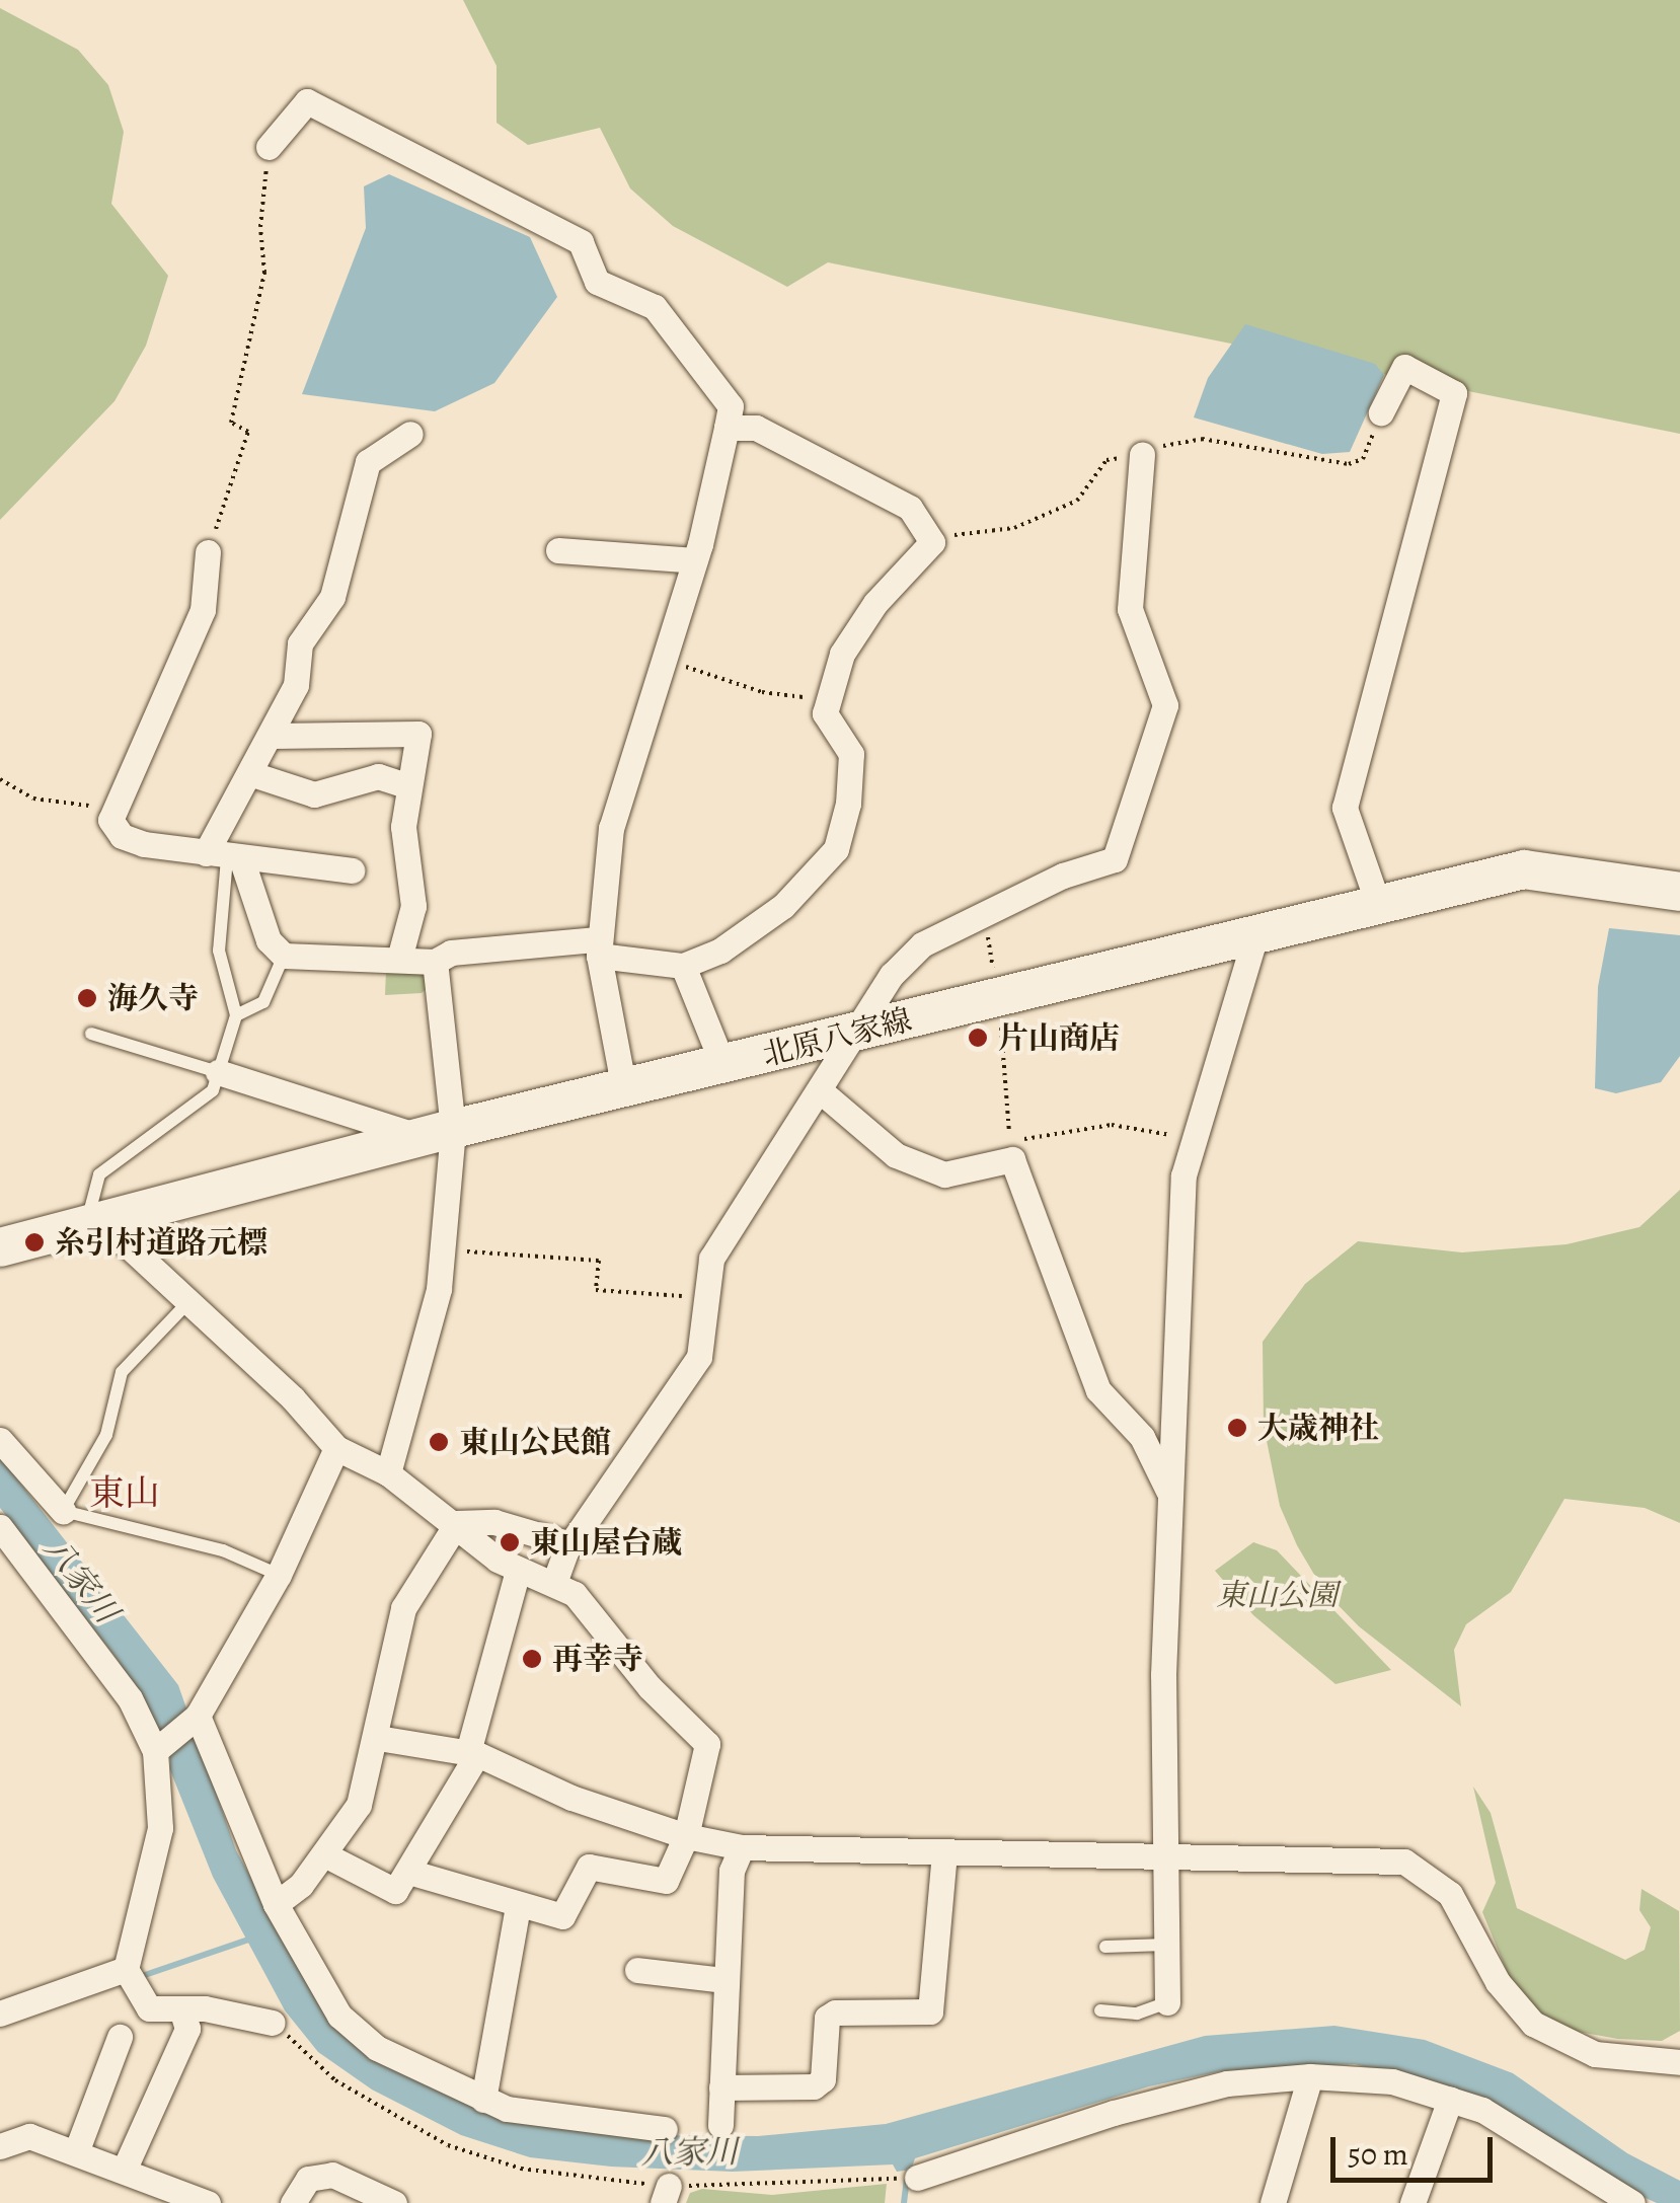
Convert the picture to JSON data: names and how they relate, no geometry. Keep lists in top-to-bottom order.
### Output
{
  "streets": {
    "main road": ["北原八家線"]
  },
  "districts": ["東山"],
  "water": ["八家川"],
  "parks": ["東山公園"],
  "places": [
    "海久寺",
    "片山商店",
    "糸引村道路元標",
    "大歳神社",
    "東山公民館",
    "東山屋台蔵",
    "再幸寺"
  ],
  "scale_bar": "50 m"
}
